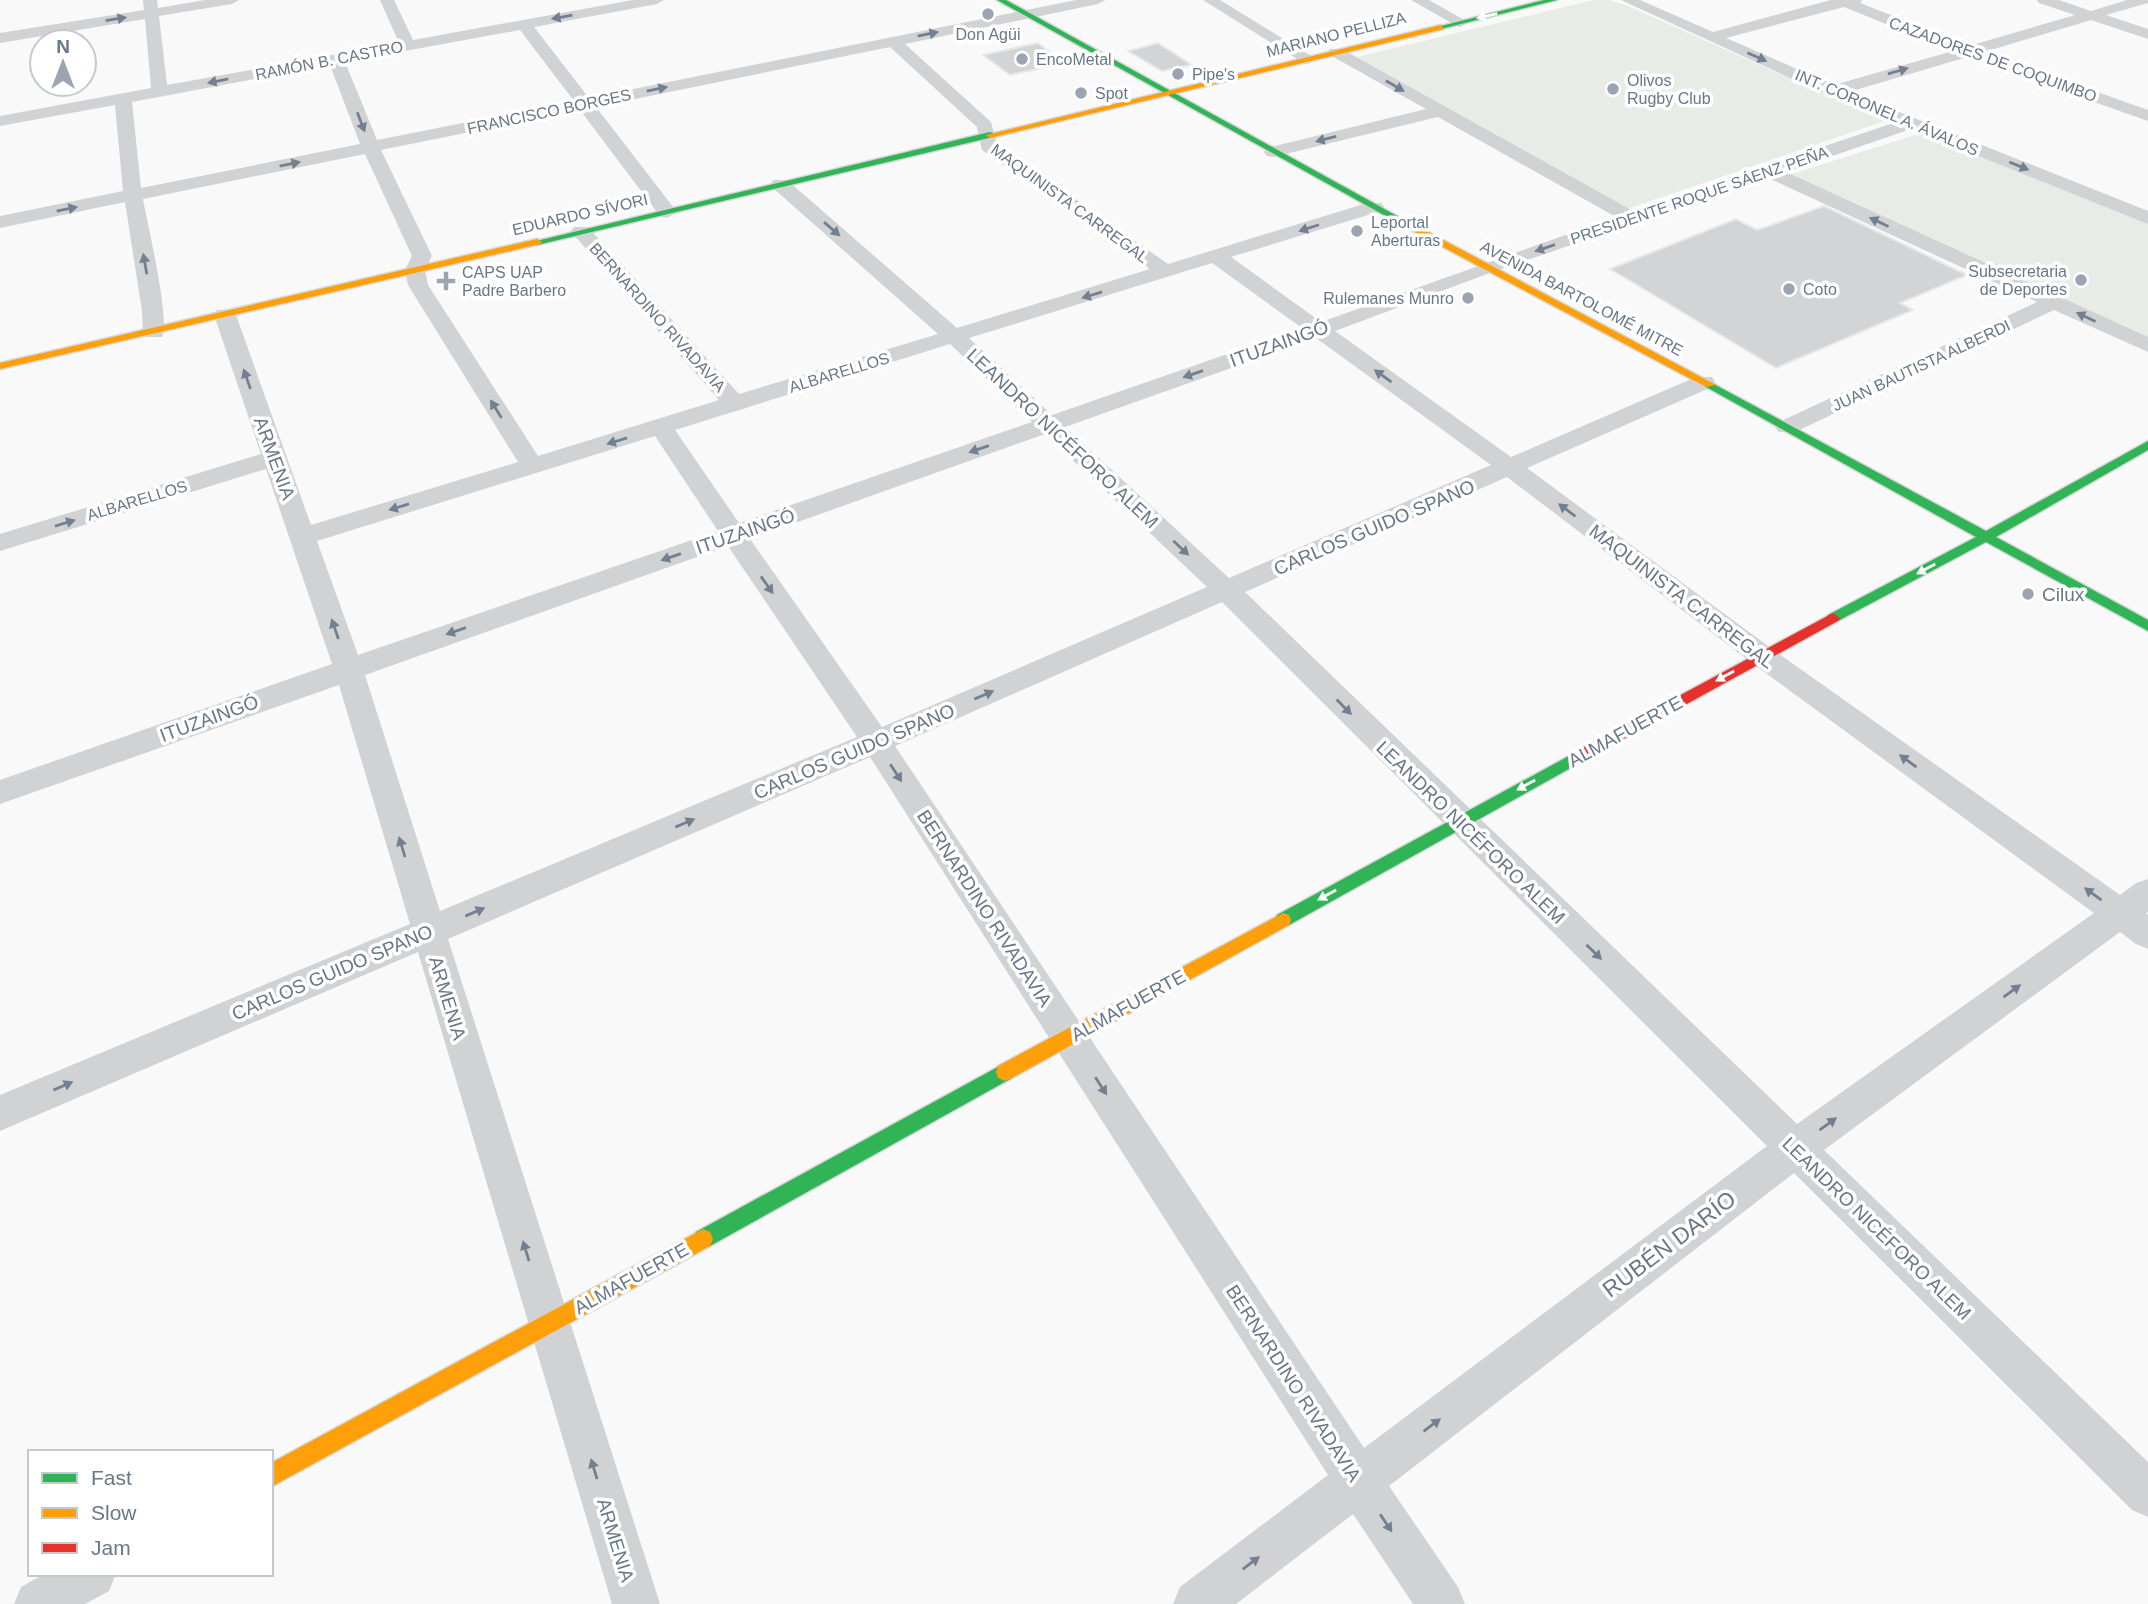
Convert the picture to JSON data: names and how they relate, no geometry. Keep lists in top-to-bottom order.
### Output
{
  "streets": {
    "street": [
      "MARIANO PELLIZA",
      "CAZADORES DE COQUIMBO",
      "RAMÓN B. CASTRO",
      "FRANCISCO BORGES",
      "INT. CORONEL A. ÁVALOS",
      "PRESIDENTE ROQUE SÁENZ PEÑA",
      "MAQUINISTA CARREGAL",
      "EDUARDO SÍVORI",
      "AVENIDA BARTOLOMÉ MITRE",
      "BERNARDINO RIVADAVIA",
      "ITUZAINGÓ",
      "JUAN BAUTISTA ALBERDI",
      "ALBARELLOS",
      "LEANDRO NICÉFORO ALEM",
      "ARMENIA",
      "CARLOS GUIDO SPANO",
      "ALMAFUERTE",
      "RUBÉN DARÍO"
    ]
  },
  "crossings": [
    ["MARIANO PELLIZA", "EDUARDO SÍVORI"],
    ["MARIANO PELLIZA", "AVENIDA BARTOLOMÉ MITRE"],
    ["FRANCISCO BORGES", "MAQUINISTA CARREGAL"],
    ["FRANCISCO BORGES", "AVENIDA BARTOLOMÉ MITRE"],
    ["INT. CORONEL A. ÁVALOS", "PRESIDENTE ROQUE SÁENZ PEÑA"],
    ["PRESIDENTE ROQUE SÁENZ PEÑA", "AVENIDA BARTOLOMÉ MITRE"],
    ["PRESIDENTE ROQUE SÁENZ PEÑA", "ITUZAINGÓ"],
    ["MAQUINISTA CARREGAL", "EDUARDO SÍVORI"],
    ["MAQUINISTA CARREGAL", "ITUZAINGÓ"],
    ["MAQUINISTA CARREGAL", "ALBARELLOS"],
    ["MAQUINISTA CARREGAL", "CARLOS GUIDO SPANO"],
    ["MAQUINISTA CARREGAL", "ALMAFUERTE"],
    ["MAQUINISTA CARREGAL", "RUBÉN DARÍO"],
    ["EDUARDO SÍVORI", "AVENIDA BARTOLOMÉ MITRE"],
    ["EDUARDO SÍVORI", "BERNARDINO RIVADAVIA"],
    ["EDUARDO SÍVORI", "LEANDRO NICÉFORO ALEM"],
    ["EDUARDO SÍVORI", "ARMENIA"],
    ["AVENIDA BARTOLOMÉ MITRE", "ITUZAINGÓ"],
    ["AVENIDA BARTOLOMÉ MITRE", "JUAN BAUTISTA ALBERDI"],
    ["AVENIDA BARTOLOMÉ MITRE", "ALBARELLOS"],
    ["AVENIDA BARTOLOMÉ MITRE", "CARLOS GUIDO SPANO"],
    ["AVENIDA BARTOLOMÉ MITRE", "ALMAFUERTE"],
    ["BERNARDINO RIVADAVIA", "ITUZAINGÓ"],
    ["BERNARDINO RIVADAVIA", "ALBARELLOS"],
    ["BERNARDINO RIVADAVIA", "CARLOS GUIDO SPANO"],
    ["BERNARDINO RIVADAVIA", "ALMAFUERTE"],
    ["BERNARDINO RIVADAVIA", "RUBÉN DARÍO"],
    ["ITUZAINGÓ", "LEANDRO NICÉFORO ALEM"],
    ["ITUZAINGÓ", "ARMENIA"],
    ["ALBARELLOS", "LEANDRO NICÉFORO ALEM"],
    ["ALBARELLOS", "ARMENIA"],
    ["LEANDRO NICÉFORO ALEM", "CARLOS GUIDO SPANO"],
    ["LEANDRO NICÉFORO ALEM", "ALMAFUERTE"],
    ["LEANDRO NICÉFORO ALEM", "RUBÉN DARÍO"],
    ["ARMENIA", "CARLOS GUIDO SPANO"],
    ["ARMENIA", "ALMAFUERTE"]
  ],
  "one_way": [
    "FRANCISCO BORGES",
    "MAQUINISTA CARREGAL",
    "BERNARDINO RIVADAVIA",
    "ITUZAINGÓ",
    "LEANDRO NICÉFORO ALEM",
    "ARMENIA",
    "CARLOS GUIDO SPANO",
    "ALMAFUERTE",
    "RUBÉN DARÍO"
  ],
  "places": {
    "other": [
      "Don Agüi",
      "EncoMetal",
      "Pipe's",
      "Olivos Rugby Club",
      "Spot",
      "Leportal Aberturas",
      "Subsecretaria de Deportes",
      "Coto",
      "Rulemanes Munro",
      "Cilux"
    ],
    "health": ["CAPS UAP Padre Barbero"]
  },
  "legend": ["Fast", "Slow", "Jam"],
  "north": "top"
}
